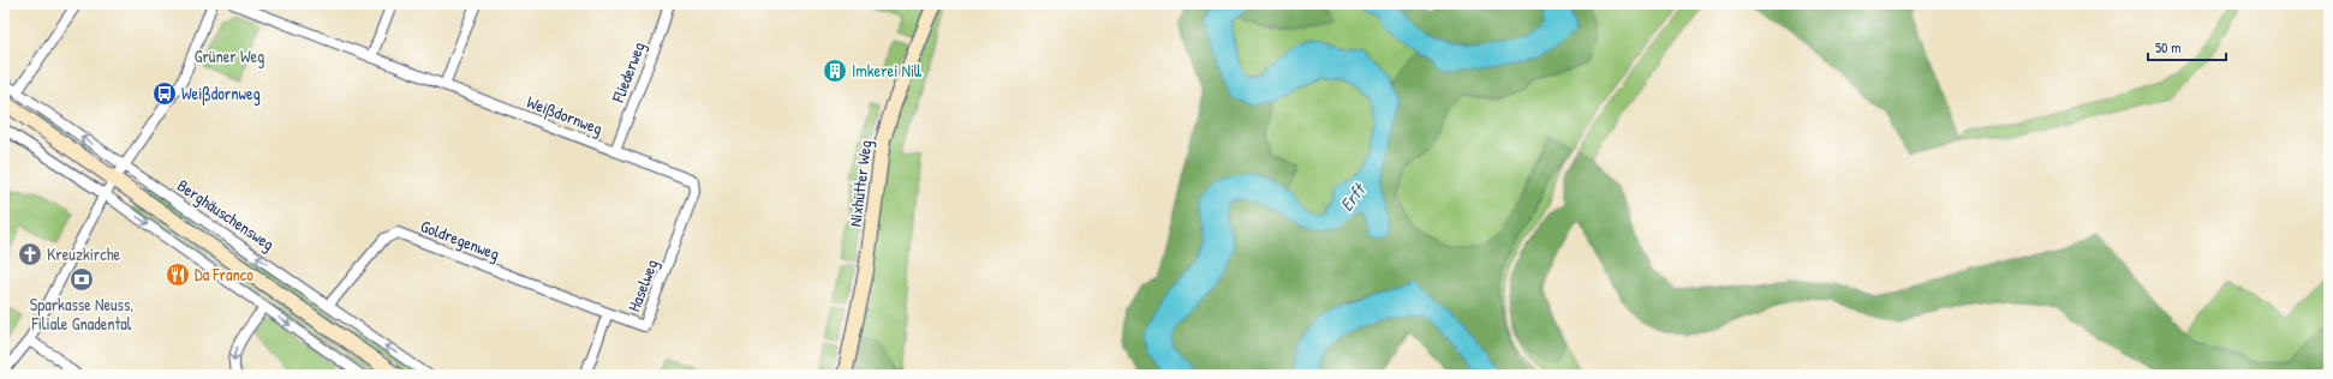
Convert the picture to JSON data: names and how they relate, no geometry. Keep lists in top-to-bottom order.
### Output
{
  "streets": {
    "main road": ["Nixhütter Weg", "Berghäuschensweg"],
    "street": [
      "Fliederweg",
      "Weißdornweg",
      "Goldregenweg",
      "Haselweg"
    ]
  },
  "crossings": [
    ["Fliederweg", "Weißdornweg"],
    ["Weißdornweg", "Haselweg"],
    ["Berghäuschensweg", "Goldregenweg"],
    ["Goldregenweg", "Haselweg"]
  ],
  "water": ["Erft"],
  "parks": ["Grüner Weg"],
  "places": {
    "building": ["Imkerei Nill"],
    "bus stop": ["Weißdornweg"],
    "church": ["Kreuzkirche"],
    "restaurant": ["Da Franco"],
    "bank": ["Sparkasse Neuss, Filiale Gnadental"]
  },
  "scale_bar": "50 m"
}
